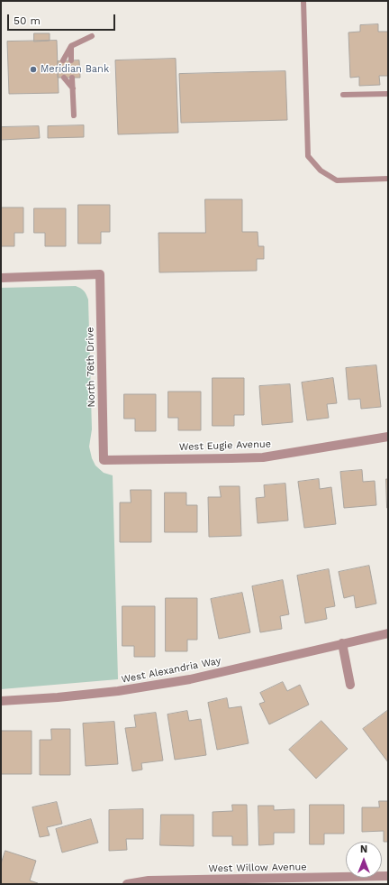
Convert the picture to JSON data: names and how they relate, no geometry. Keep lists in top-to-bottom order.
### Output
{
  "streets": {
    "street": [
      "North 76th Drive",
      "West Eugie Avenue",
      "West Alexandria Way",
      "West Willow Avenue"
    ]
  },
  "crossings": [
    ["North 76th Drive", "West Eugie Avenue"]
  ],
  "places": ["Meridian Bank"],
  "scale_bar": "50 m",
  "north": "top"
}
